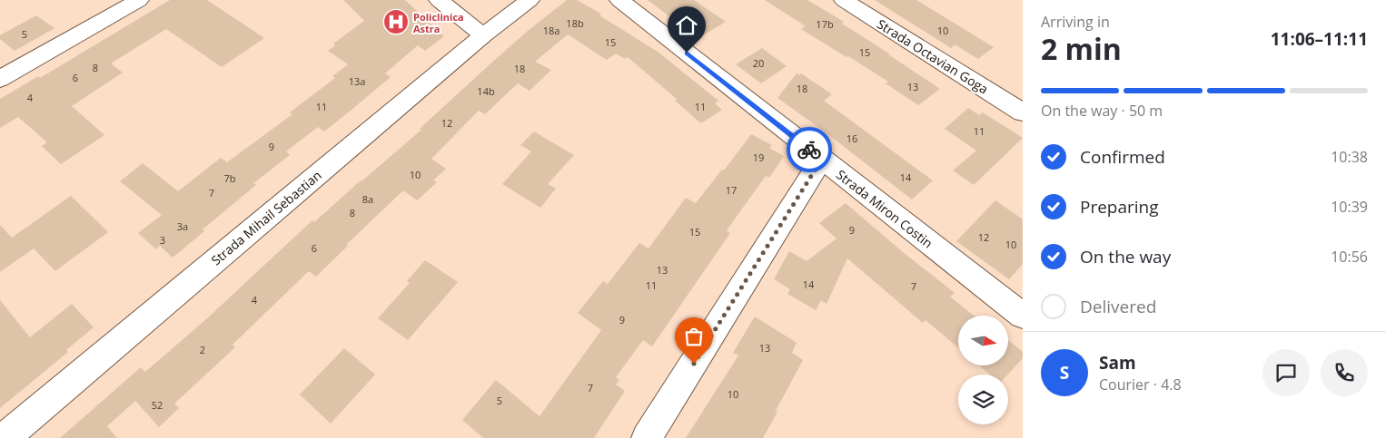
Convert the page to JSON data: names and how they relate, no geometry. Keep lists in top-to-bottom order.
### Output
{
  "streets": {
    "street": ["Strada Octavian Goga", "Strada Miron Costin", "Strada Mihail Sebastian"]
  },
  "places": {
    "hospital": ["Policlinica Astra"]
  },
  "house_numbers": [
    "18b",
    "17b",
    "18a",
    "10",
    "5",
    "15",
    "15",
    "20",
    "8",
    "18",
    "6",
    "13a",
    "13",
    "18",
    "14b",
    "4",
    "11",
    "11",
    "12",
    "11",
    "16",
    "9",
    "19",
    "10",
    "14",
    "7b",
    "17",
    "7",
    "8a",
    "8",
    "3a",
    "9",
    "15",
    "12",
    "3",
    "10",
    "6",
    "13",
    "14",
    "11",
    "7",
    "4",
    "9",
    "13",
    "2",
    "7",
    "10",
    "5",
    "52"
  ],
  "north": "right",
  "page": {
    "heading": ["2 min", "Arriving in", "11:06–11:11"],
    "panel": ["Sam", "Courier · 4.8"],
    "bar": "On the way · 50 m",
    "list": [
      ["Confirmed", "10:38"],
      ["Preparing", "10:39"],
      ["On the way", "10:56"],
      "Delivered"
    ],
    "round": "S"
  }
}
